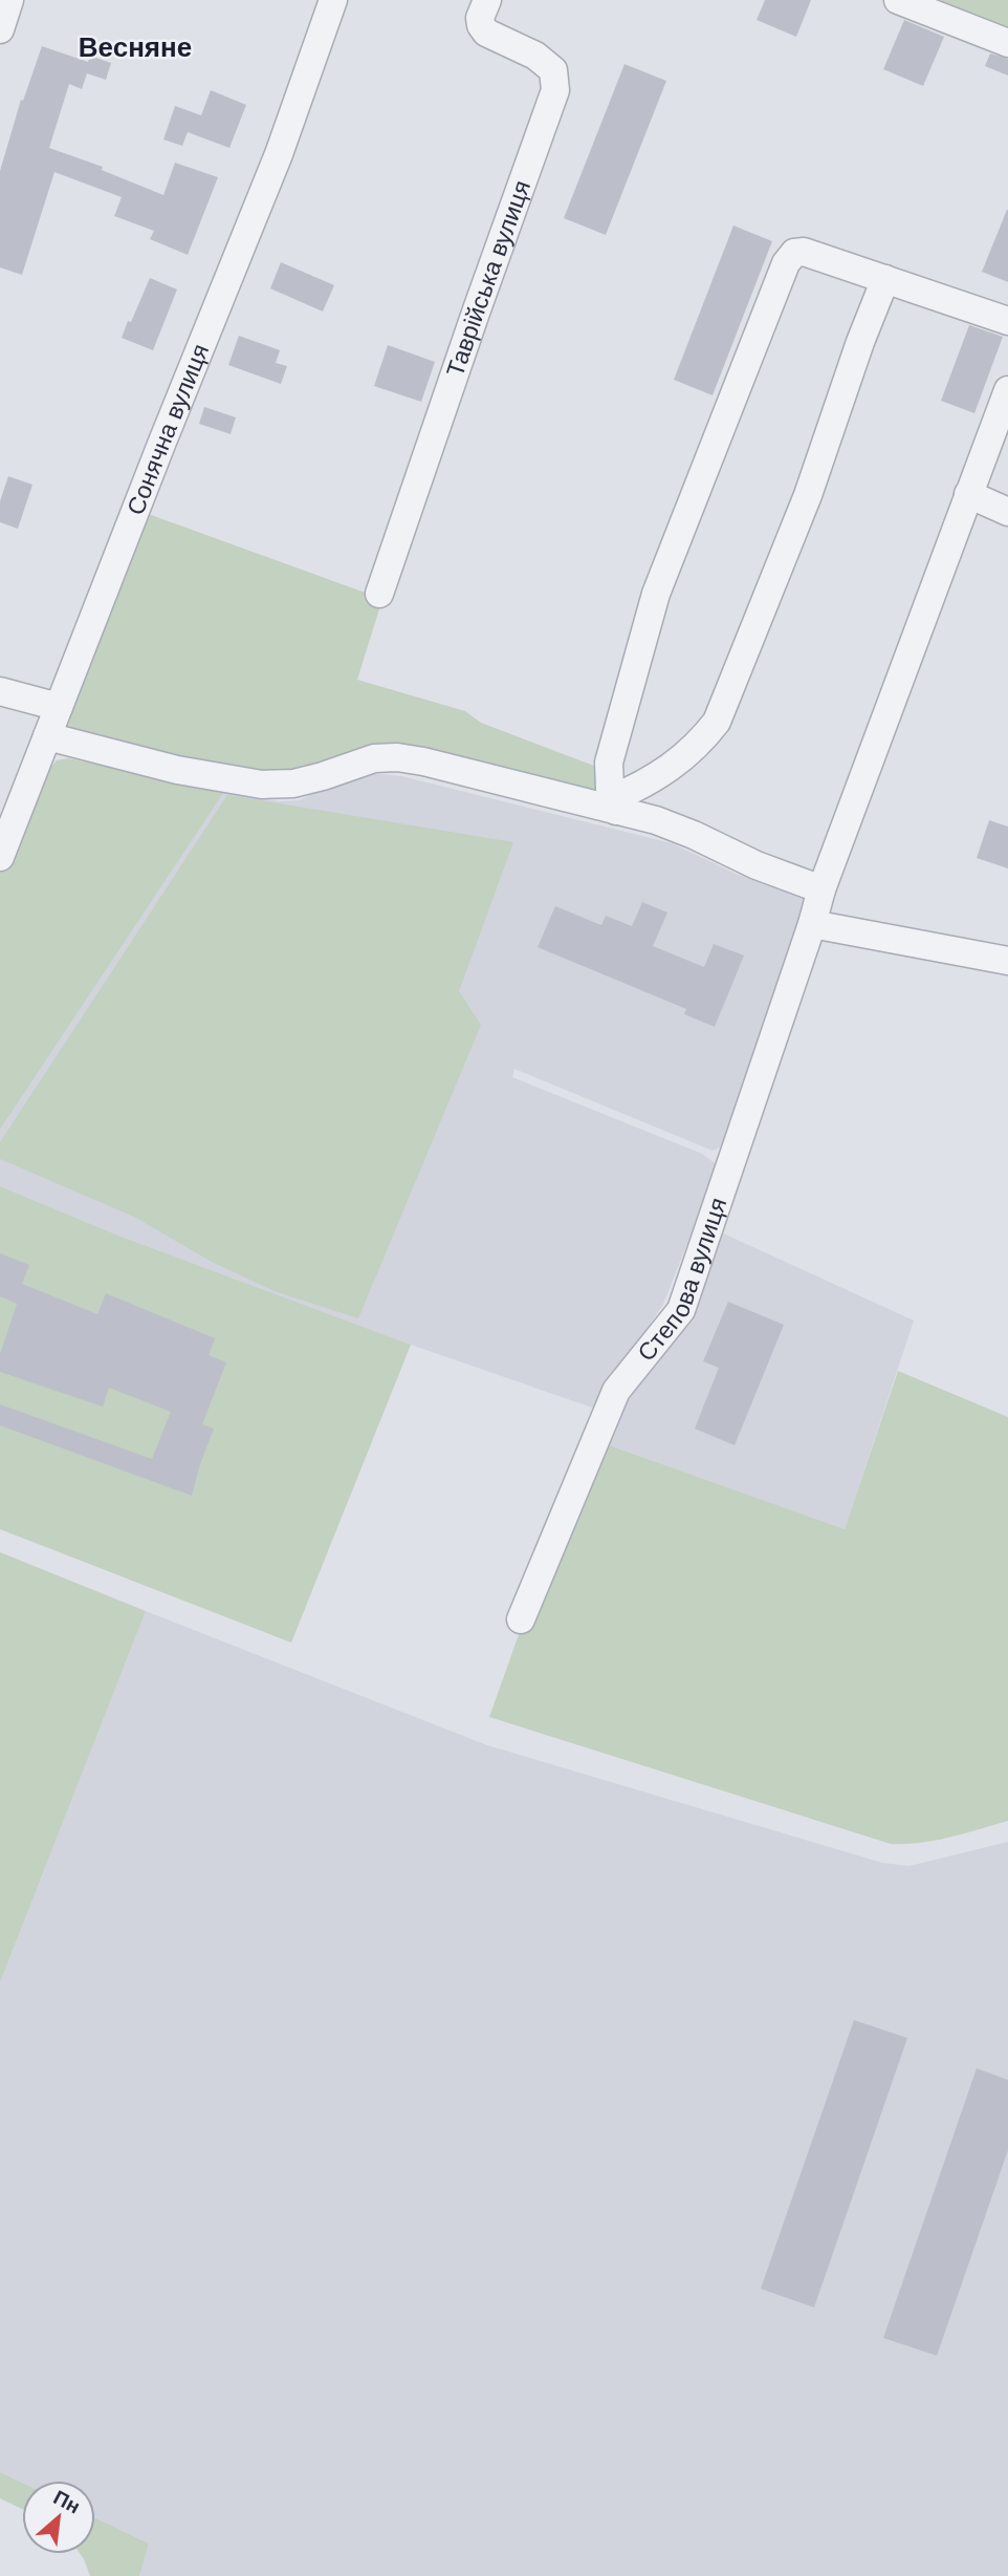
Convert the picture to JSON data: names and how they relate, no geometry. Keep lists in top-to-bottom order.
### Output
{
  "streets": {
    "street": ["Таврійська вулиця", "Сонячна вулиця", "Степова вулиця"]
  },
  "districts": ["Весняне"],
  "north": "top right"
}
